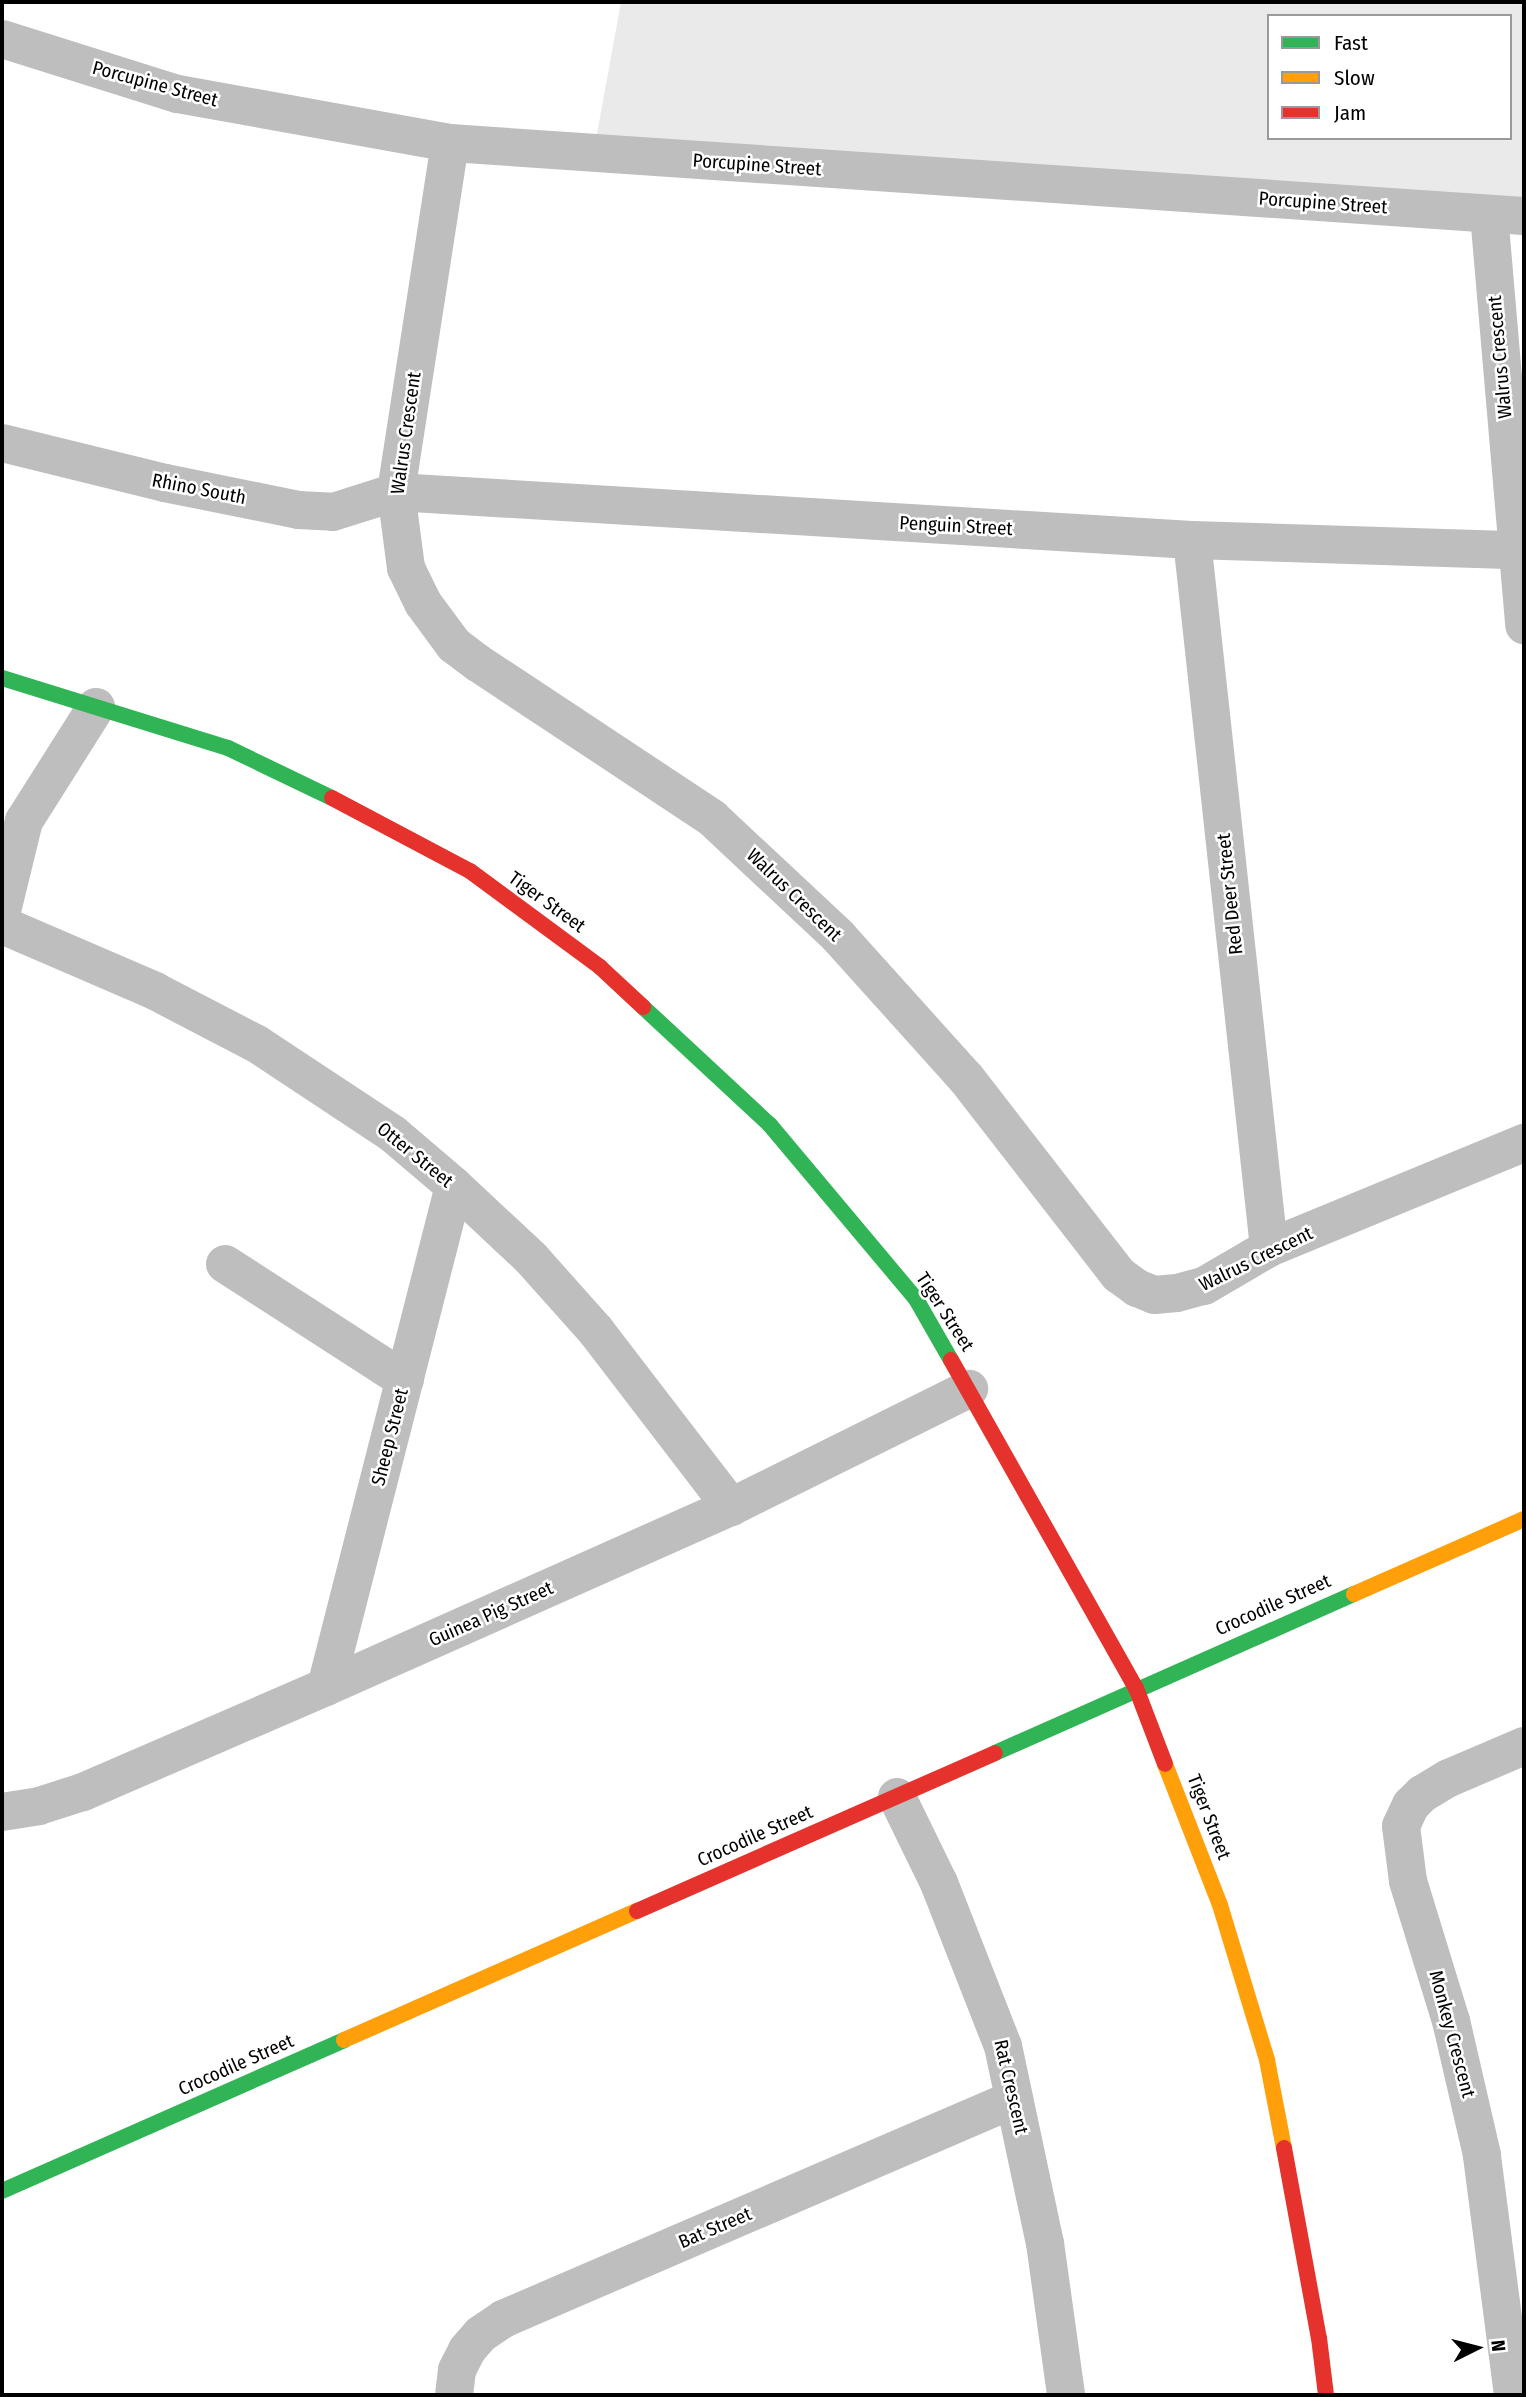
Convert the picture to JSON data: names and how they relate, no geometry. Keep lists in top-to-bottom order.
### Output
{
  "streets": {
    "street": [
      "Porcupine Street",
      "Walrus Crescent",
      "Rhino South",
      "Penguin Street",
      "Red Deer Street",
      "Tiger Street",
      "Otter Street",
      "Sheep Street",
      "Crocodile Street",
      "Guinea Pig Street",
      "Monkey Crescent",
      "Rat Crescent",
      "Bat Street"
    ]
  },
  "crossings": [
    ["Porcupine Street", "Walrus Crescent"],
    ["Walrus Crescent", "Rhino South"],
    ["Walrus Crescent", "Penguin Street"],
    ["Walrus Crescent", "Red Deer Street"],
    ["Rhino South", "Penguin Street"],
    ["Penguin Street", "Red Deer Street"],
    ["Tiger Street", "Crocodile Street"],
    ["Tiger Street", "Guinea Pig Street"],
    ["Otter Street", "Sheep Street"],
    ["Otter Street", "Guinea Pig Street"],
    ["Sheep Street", "Guinea Pig Street"],
    ["Crocodile Street", "Rat Crescent"],
    ["Rat Crescent", "Bat Street"]
  ],
  "legend": ["Fast", "Slow", "Jam"],
  "north": "right"
}
